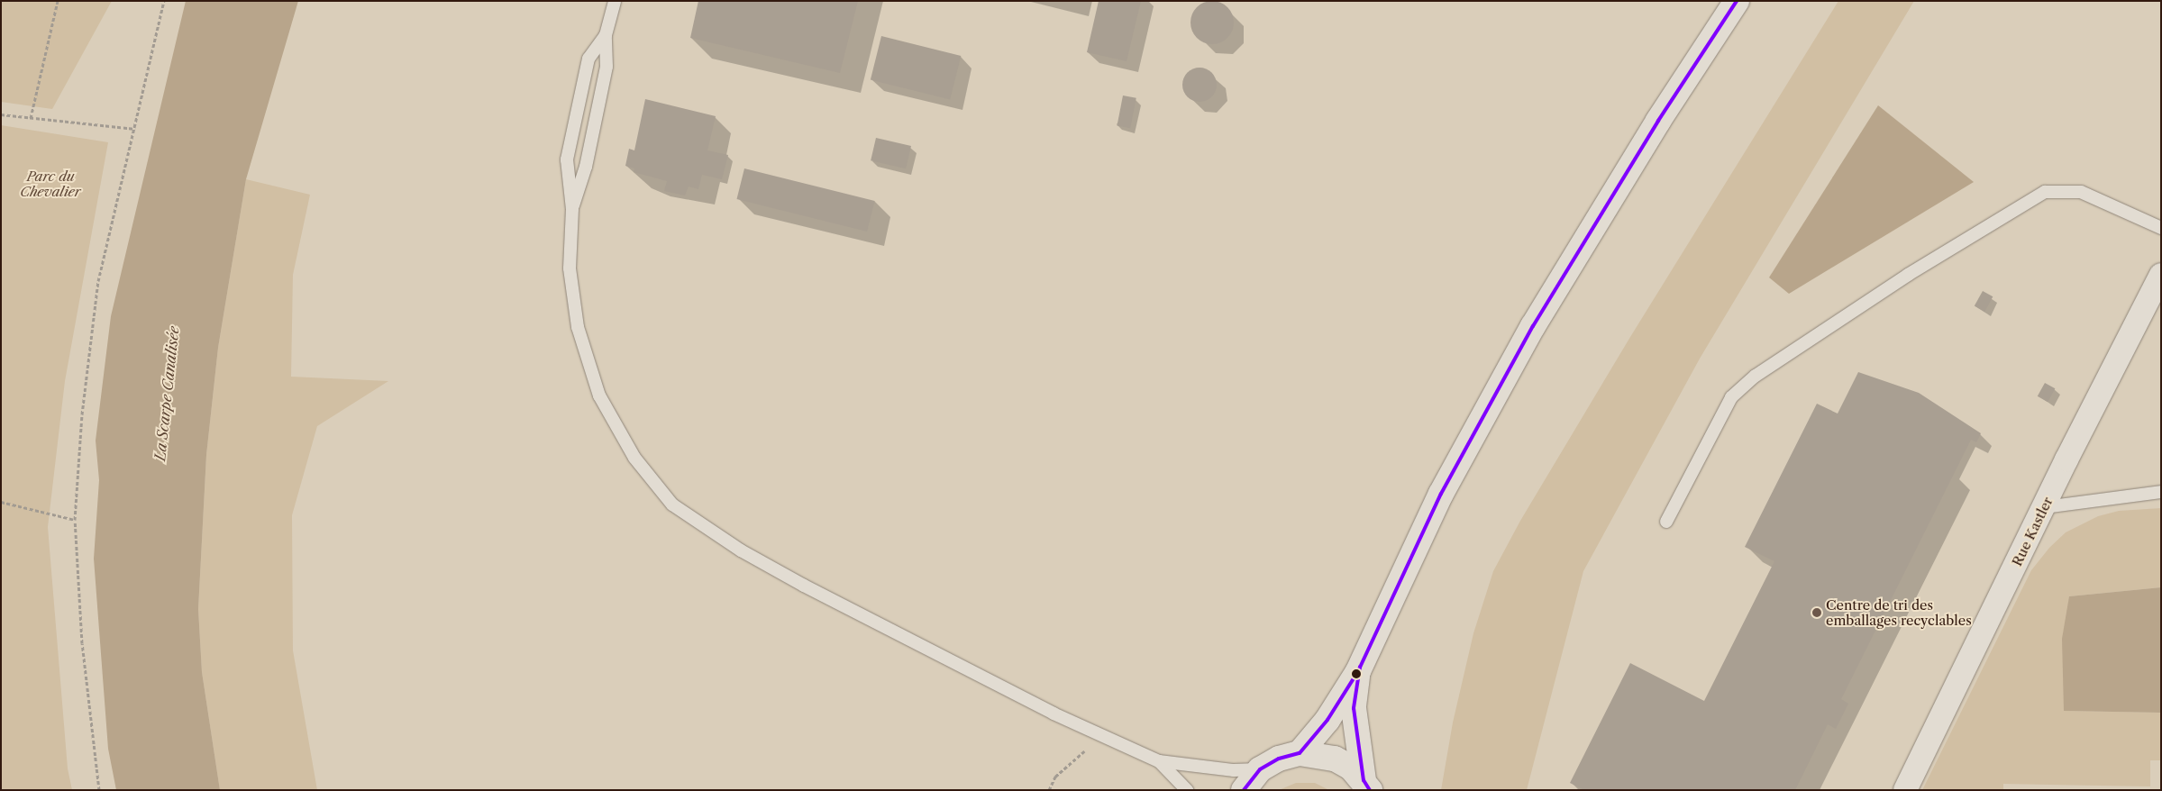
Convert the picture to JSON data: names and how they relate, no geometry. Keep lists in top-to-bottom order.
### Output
{
  "streets": {
    "street": ["Rue Kastler"]
  },
  "water": ["La Scarpe Canalisée"],
  "parks": ["Parc du Chevalier"],
  "places": ["Centre de tri des emballages recyclables"]
}
